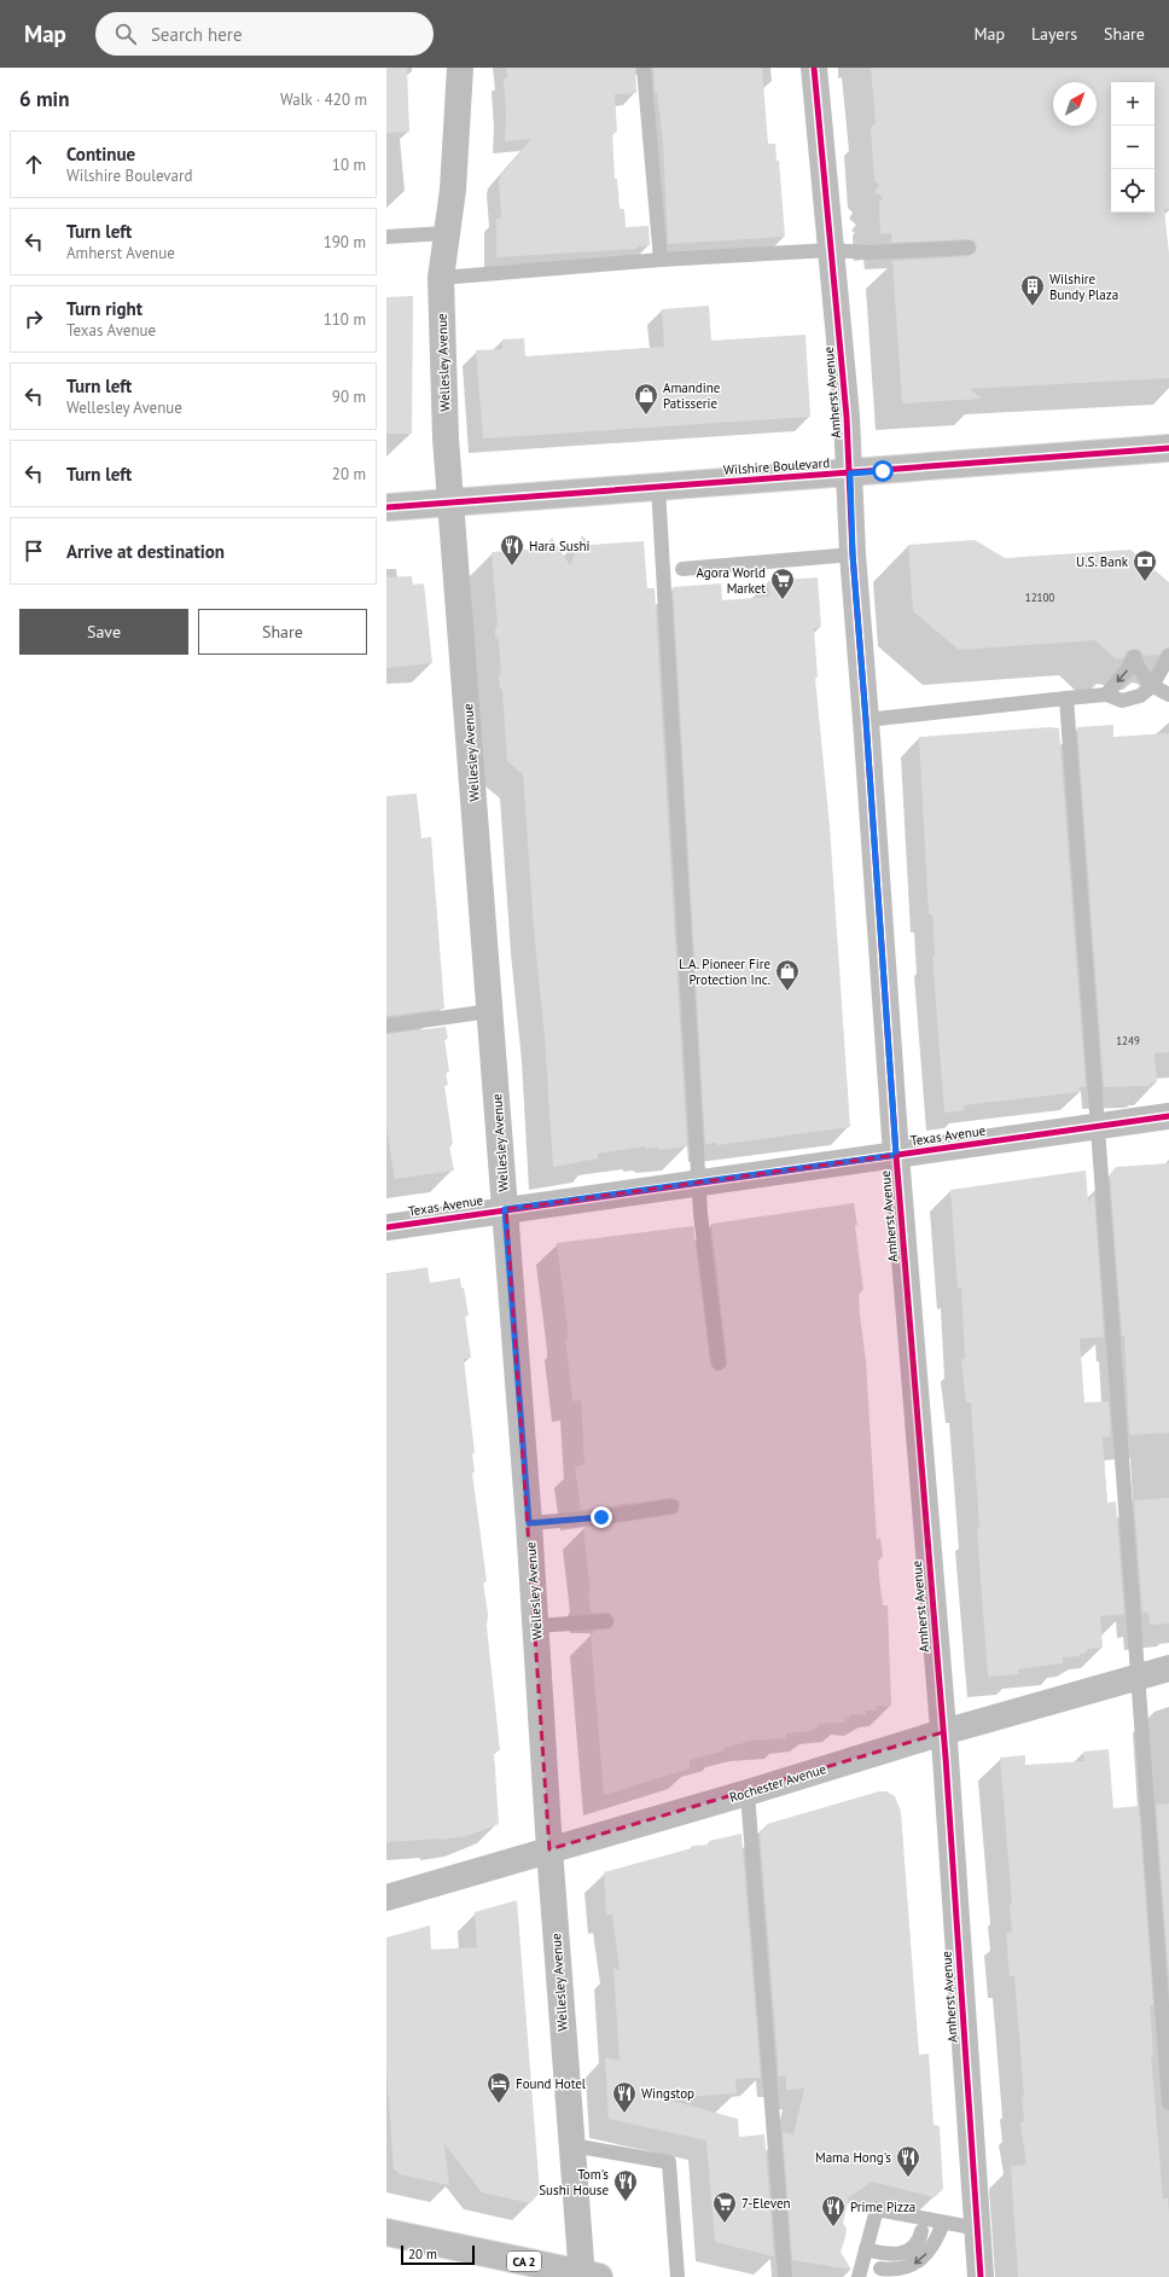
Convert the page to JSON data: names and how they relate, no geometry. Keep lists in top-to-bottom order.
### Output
{
  "streets": {
    "street": [
      "Wellesley Avenue",
      "Amherst Avenue",
      "Wilshire Boulevard",
      "Texas Avenue",
      "Rochester Avenue",
      "CA 2"
    ]
  },
  "crossings": [
    ["Wellesley Avenue", "Wilshire Boulevard"],
    ["Wellesley Avenue", "Texas Avenue"],
    ["Wellesley Avenue", "Rochester Avenue"],
    ["Wellesley Avenue", "CA 2"],
    ["Amherst Avenue", "Wilshire Boulevard"],
    ["Amherst Avenue", "Texas Avenue"],
    ["Amherst Avenue", "Rochester Avenue"]
  ],
  "places": {
    "building": ["Wilshire Bundy Plaza"],
    "shop": ["Amandine Patisserie", "L.A. Pioneer Fire Protection Inc."],
    "restaurant": [
      "Hara Sushi",
      "Wingstop",
      "Mama Hong's",
      "Tom's Sushi House",
      "Prime Pizza"
    ],
    "bank": ["U.S. Bank"],
    "supermarket": ["Agora World Market", "7-Eleven"],
    "hotel": ["Found Hotel"]
  },
  "house_numbers": ["12100", "1249"],
  "scale_bar": "20 m",
  "north": "top right",
  "page": {
    "header": "Map",
    "search": "Search here",
    "nav": ["Map", "Layers", "Share"],
    "heading": ["6 min", "Walk · 420 m"],
    "map_buttons": ["+", "−"],
    "list": [
      ["Continue", "Wilshire Boulevard", "10 m"],
      ["Turn left", "Amherst Avenue", "190 m"],
      ["Turn right", "Texas Avenue", "110 m"],
      ["Turn left", "Wellesley Avenue", "90 m"],
      ["Turn left", "20 m"],
      "Arrive at destination"
    ],
    "buttons": ["Save", "Share"],
    "scale": "20 m"
  }
}
